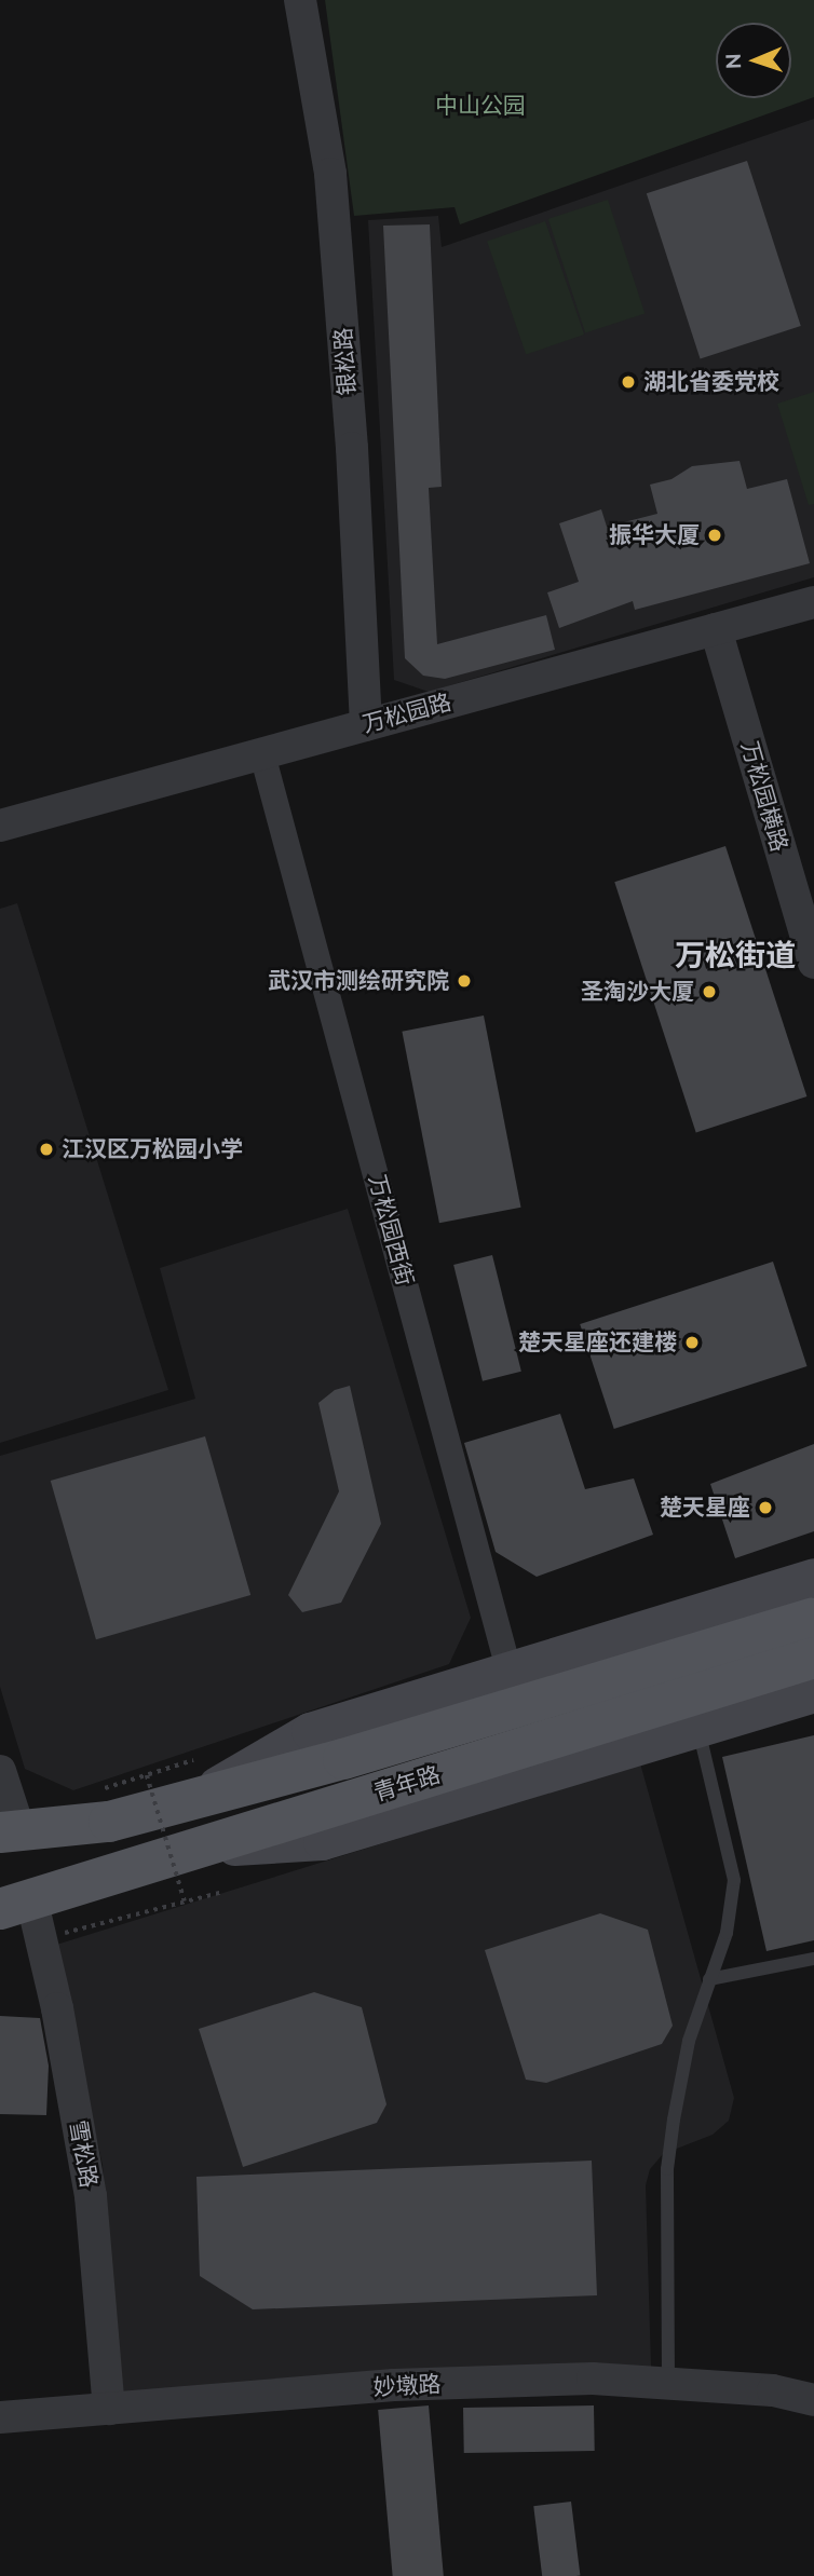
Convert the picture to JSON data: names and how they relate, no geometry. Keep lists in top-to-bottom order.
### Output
{
  "streets": {
    "main road": ["青年路"],
    "street": [
      "银松路",
      "万松园路",
      "万松园横路",
      "万松园西街",
      "雪松路",
      "妙墩路"
    ]
  },
  "crossings": [
    ["银松路", "万松园路"],
    ["万松园路", "万松园横路"],
    ["万松园路", "万松园西街"],
    ["万松园西街", "青年路"],
    ["青年路", "雪松路"],
    ["雪松路", "妙墩路"]
  ],
  "districts": ["万松街道"],
  "parks": ["中山公园"],
  "places": [
    "湖北省委党校",
    "振华大厦",
    "武汉市测绘研究院",
    "圣淘沙大厦",
    "江汉区万松园小学",
    "楚天星座还建楼",
    "楚天星座"
  ],
  "north": "left"
}
